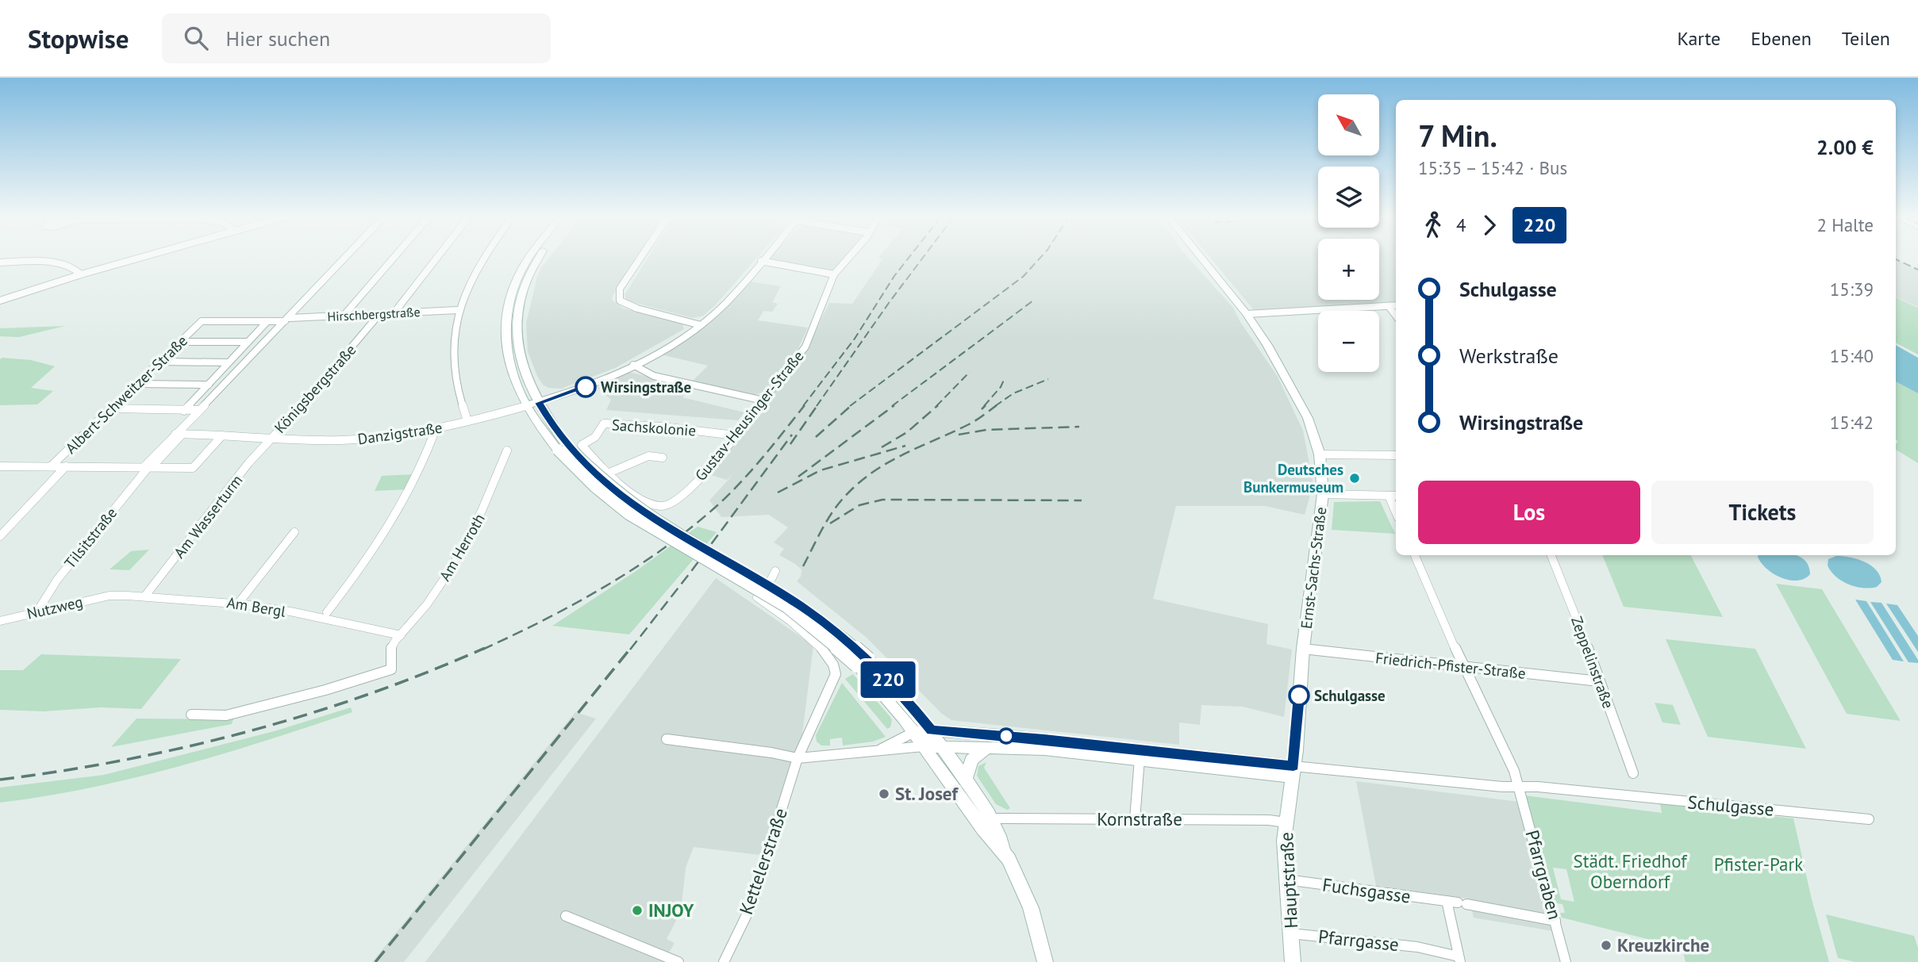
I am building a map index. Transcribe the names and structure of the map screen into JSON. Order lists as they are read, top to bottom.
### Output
{
  "streets": {
    "main road": ["Ernst-Sachs-Straße", "Hauptstraße"],
    "street": [
      "Hirschbergstraße",
      "Königsbergstraße",
      "Albert-Schweitzer-Straße",
      "Gustav-Heusinger-Straße",
      "Sachskolonie",
      "Danzigstraße",
      "Am Wasserturm",
      "Tilsitstraße",
      "Am Herroth",
      "Am Bergl",
      "Nutzweg",
      "Zeppelinstraße",
      "Friedrich-Pfister-Straße",
      "Schulgasse",
      "Kornstraße",
      "Kettelerstraße",
      "Pfarrgraben",
      "Fuchsgasse",
      "Pfarrgasse"
    ]
  },
  "crossings": [
    ["Hirschbergstraße", "Königsbergstraße"],
    ["Hirschbergstraße", "Albert-Schweitzer-Straße"],
    ["Hirschbergstraße", "Tilsitstraße"],
    ["Königsbergstraße", "Danzigstraße"],
    ["Königsbergstraße", "Am Wasserturm"],
    ["Gustav-Heusinger-Straße", "Sachskolonie"],
    ["Danzigstraße", "Am Wasserturm"],
    ["Danzigstraße", "Tilsitstraße"],
    ["Am Wasserturm", "Am Bergl"],
    ["Tilsitstraße", "Nutzweg"],
    ["Am Herroth", "Am Bergl"],
    ["Ernst-Sachs-Straße", "Friedrich-Pfister-Straße"],
    ["Ernst-Sachs-Straße", "Schulgasse"],
    ["Ernst-Sachs-Straße", "Hauptstraße"],
    ["Am Bergl", "Nutzweg"],
    ["Zeppelinstraße", "Friedrich-Pfister-Straße"],
    ["Friedrich-Pfister-Straße", "Pfarrgraben"],
    ["Schulgasse", "Pfarrgraben"],
    ["Schulgasse", "Hauptstraße"],
    ["Kornstraße", "Hauptstraße"],
    ["Pfarrgraben", "Fuchsgasse"],
    ["Hauptstraße", "Fuchsgasse"],
    ["Hauptstraße", "Pfarrgasse"]
  ],
  "parks": ["Städt. Friedhof Oberndorf", "Pfister-Park"],
  "places": [
    "Wirsingstraße",
    "Deutsches Bunkermuseum",
    "Schulgasse",
    "St. Josef",
    "INJOY",
    "Kreuzkirche"
  ],
  "lines": ["bus line 220"],
  "north": "top left",
  "page": {
    "header": "Stopwise",
    "search": "Hier suchen",
    "nav": ["Karte", "Ebenen", "Teilen"],
    "on_map": "220",
    "map_buttons": ["+", "−"],
    "heading": ["7 Min.", "15:35 – 15:42 · Bus", "2.00 €"],
    "legs": ["4", "220", "2 Halte"],
    "list": [
      {
        "name": "Schulgasse",
        "value": "15:39"
      },
      {
        "name": "Werkstraße",
        "value": "15:40"
      },
      {
        "name": "Wirsingstraße",
        "value": "15:42"
      }
    ],
    "buttons": ["Los", "Tickets"]
  }
}
